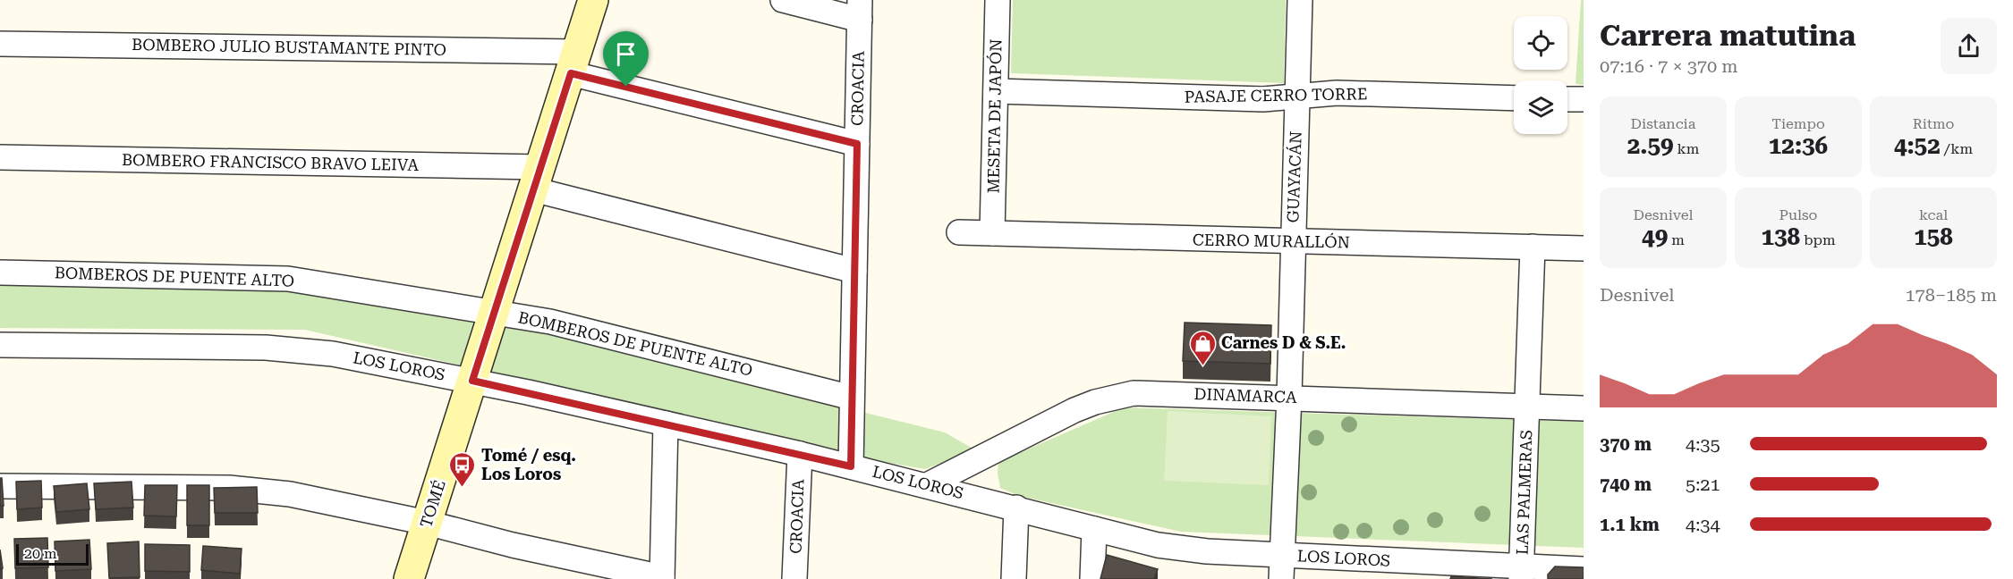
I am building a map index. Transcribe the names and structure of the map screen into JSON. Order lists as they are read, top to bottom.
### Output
{
  "streets": {
    "street": [
      "BOMBERO JULIO BUSTAMANTE PINTO",
      "CROACIA",
      "PASAJE CERRO TORRE",
      "MESETA DE JAPÓN",
      "BOMBERO FRANCISCO BRAVO LEIVA",
      "GUAYACÁN",
      "CERRO MURALLÓN",
      "BOMBEROS DE PUENTE ALTO",
      "LOS LOROS",
      "DINAMARCA",
      "LAS PALMERAS",
      "TOMÉ"
    ]
  },
  "crossings": [
    ["BOMBERO JULIO BUSTAMANTE PINTO", "CROACIA"],
    ["BOMBERO JULIO BUSTAMANTE PINTO", "TOMÉ"],
    ["CROACIA", "BOMBERO FRANCISCO BRAVO LEIVA"],
    ["CROACIA", "BOMBEROS DE PUENTE ALTO"],
    ["CROACIA", "LOS LOROS"],
    ["PASAJE CERRO TORRE", "MESETA DE JAPÓN"],
    ["PASAJE CERRO TORRE", "GUAYACÁN"],
    ["MESETA DE JAPÓN", "CERRO MURALLÓN"],
    ["BOMBERO FRANCISCO BRAVO LEIVA", "TOMÉ"],
    ["GUAYACÁN", "CERRO MURALLÓN"],
    ["GUAYACÁN", "LOS LOROS"],
    ["GUAYACÁN", "DINAMARCA"],
    ["CERRO MURALLÓN", "LAS PALMERAS"],
    ["BOMBEROS DE PUENTE ALTO", "TOMÉ"],
    ["LOS LOROS", "DINAMARCA"],
    ["LOS LOROS", "LAS PALMERAS"],
    ["LOS LOROS", "TOMÉ"],
    ["DINAMARCA", "LAS PALMERAS"]
  ],
  "places": {
    "shop": ["Carnes D & S.E."],
    "bus stop": ["Tomé / esq. Los Loros"]
  },
  "scale_bar": "20 m",
  "page": {
    "heading": ["Carrera matutina", "07:16 · 7 × 370 m"],
    "stats": [
      ["Distancia", "2.59 km"],
      ["Tiempo", "12:36"],
      ["Ritmo", "4:52 /km"],
      ["Desnivel", "49 m"],
      ["Pulso", "138 bpm"],
      ["kcal", "158"]
    ],
    "chart": ["Desnivel", "178–185 m"],
    "list": [
      {
        "name": "370 m",
        "note": "4:35"
      },
      {
        "name": "740 m",
        "note": "5:21"
      },
      {
        "name": "1.1 km",
        "note": "4:34"
      }
    ],
    "scale": "20 m"
  }
}
